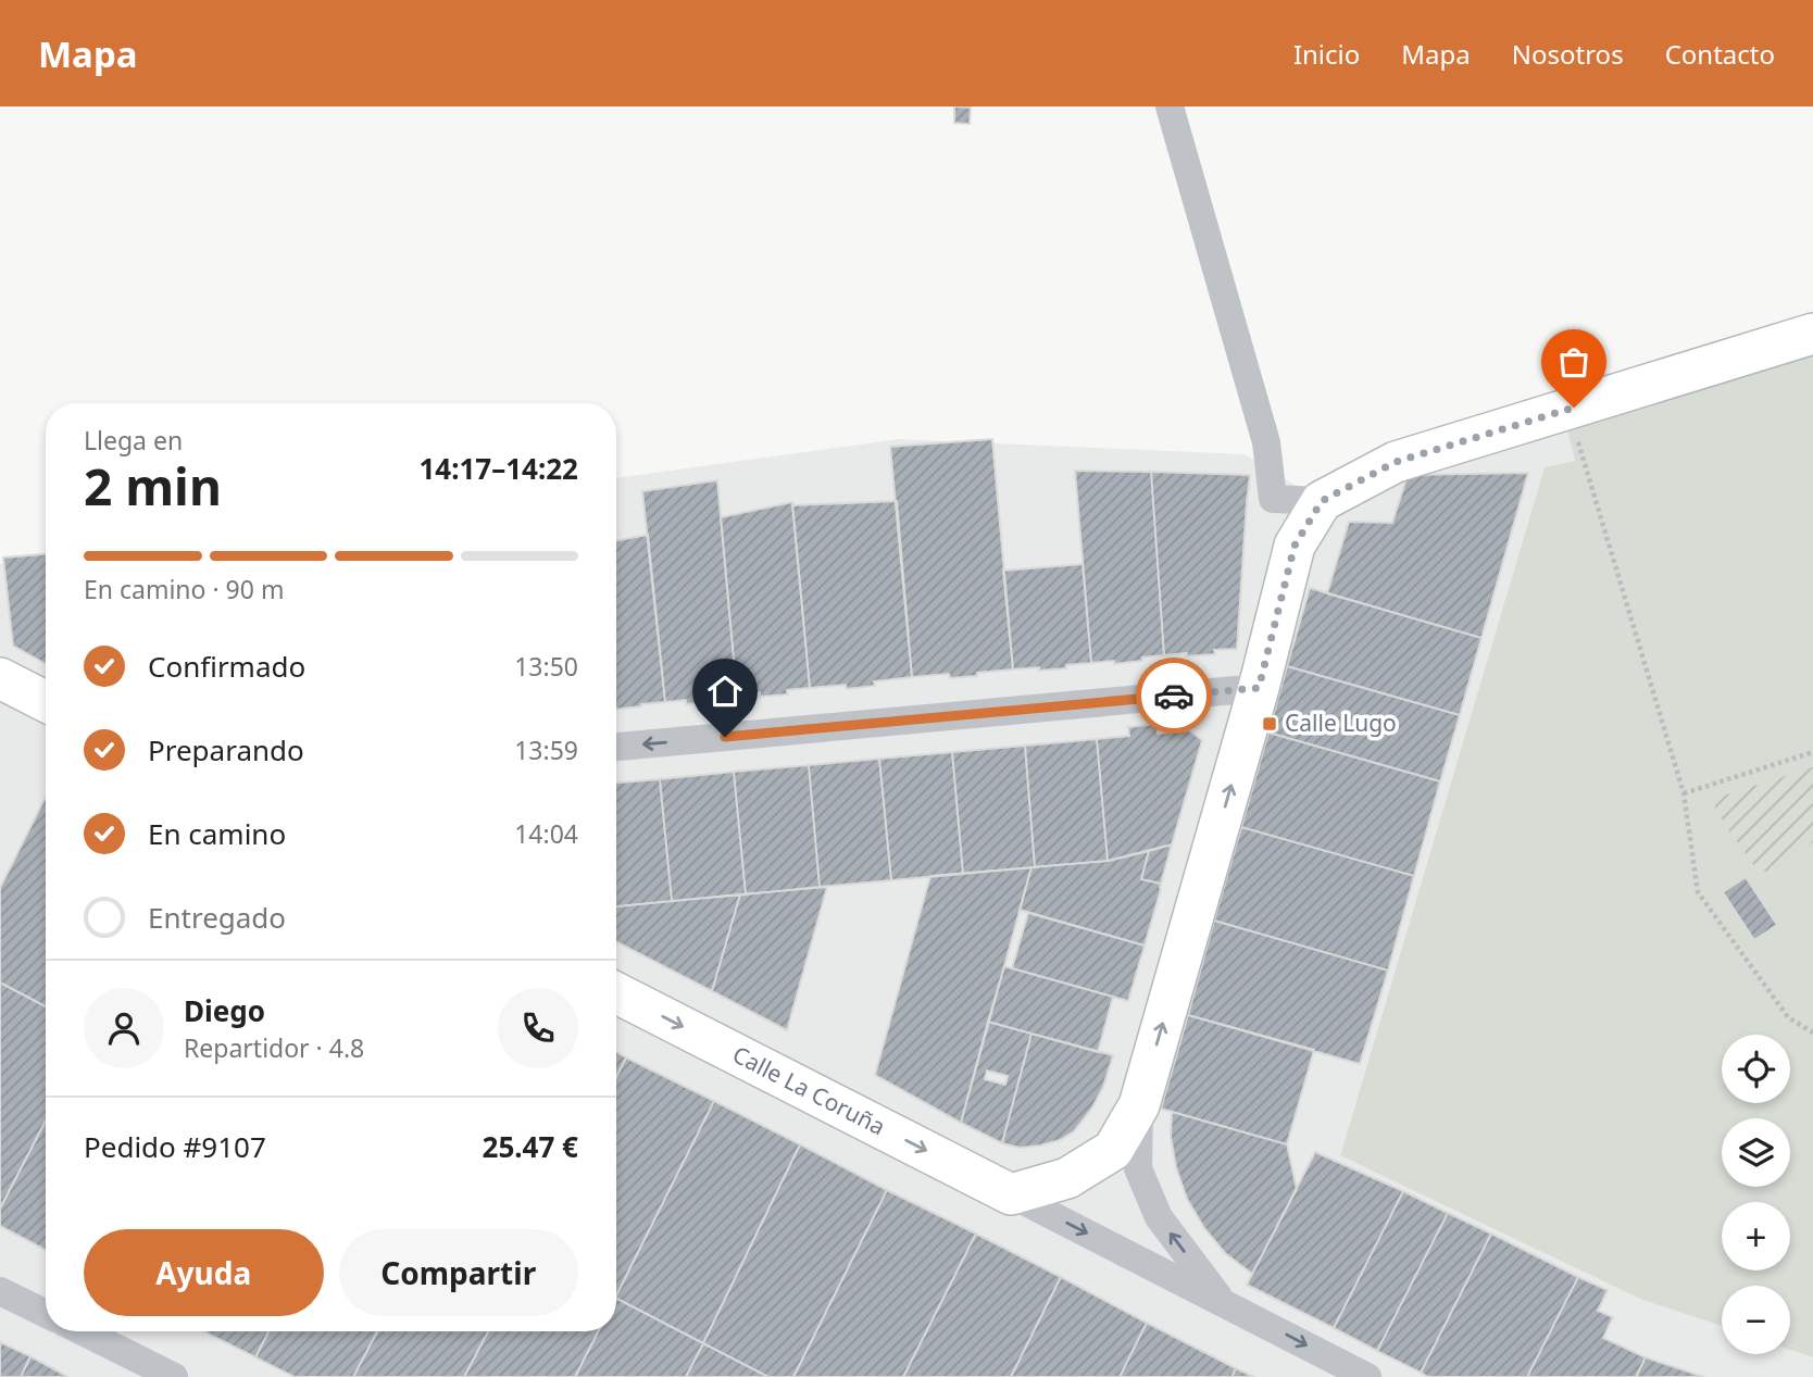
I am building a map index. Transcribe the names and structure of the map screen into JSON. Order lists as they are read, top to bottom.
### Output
{
  "streets": {
    "street": ["Calle La Coruña"]
  },
  "places": {
    "transit": ["Calle Lugo"]
  },
  "page": {
    "header": "Mapa",
    "nav": [
      "Inicio",
      "Mapa",
      "Nosotros",
      "Contacto"
    ],
    "heading": ["2 min", "Llega en", "14:17–14:22"],
    "panel": [
      "Diego",
      "Repartidor · 4.8",
      "Pedido #9107",
      "25.47 €"
    ],
    "bar": "En camino · 90 m",
    "list": [
      ["Confirmado", "13:50"],
      ["Preparando", "13:59"],
      ["En camino", "14:04"],
      "Entregado"
    ],
    "map_buttons": ["+", "−"],
    "buttons": ["Ayuda", "Compartir"]
  }
}
